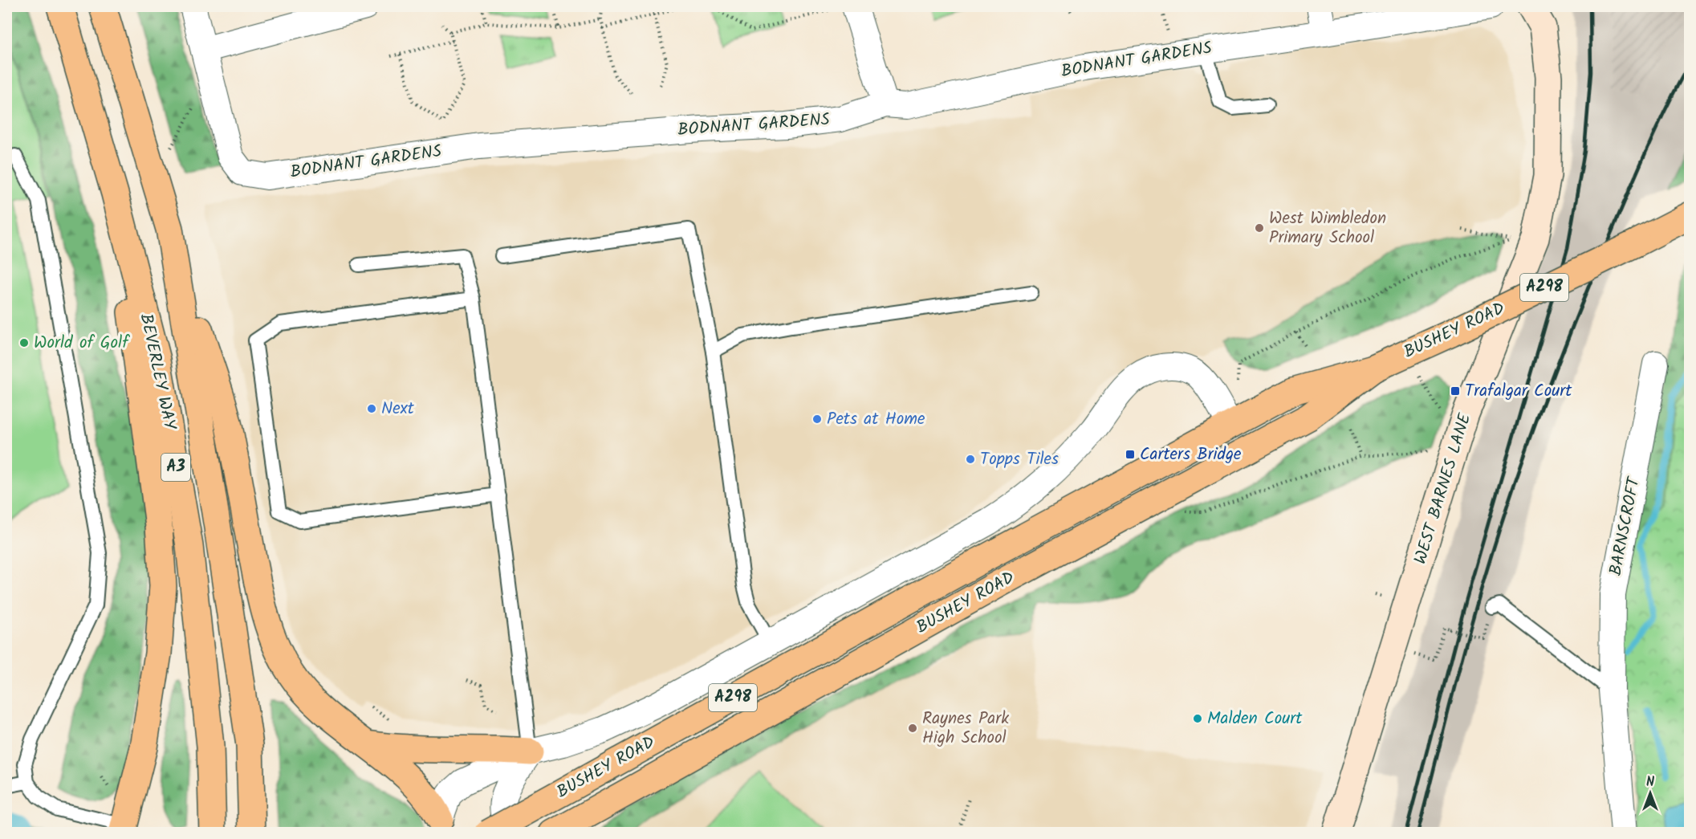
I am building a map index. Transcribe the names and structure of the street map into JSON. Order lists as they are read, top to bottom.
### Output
{
  "streets": {
    "main road": [
      "A298",
      "BUSHEY ROAD",
      "BEVERLEY WAY",
      "A3",
      "WEST BARNES LANE"
    ],
    "street": ["BODNANT GARDENS", "BARNSCROFT"]
  },
  "places": {
    "other": [
      "West Wimbledon Primary School",
      "World of Golf",
      "Next",
      "Pets at Home",
      "Topps Tiles",
      "Malden Court",
      "Raynes Park High School"
    ],
    "transit": ["Trafalgar Court", "Carters Bridge"]
  },
  "north": "top"
}
